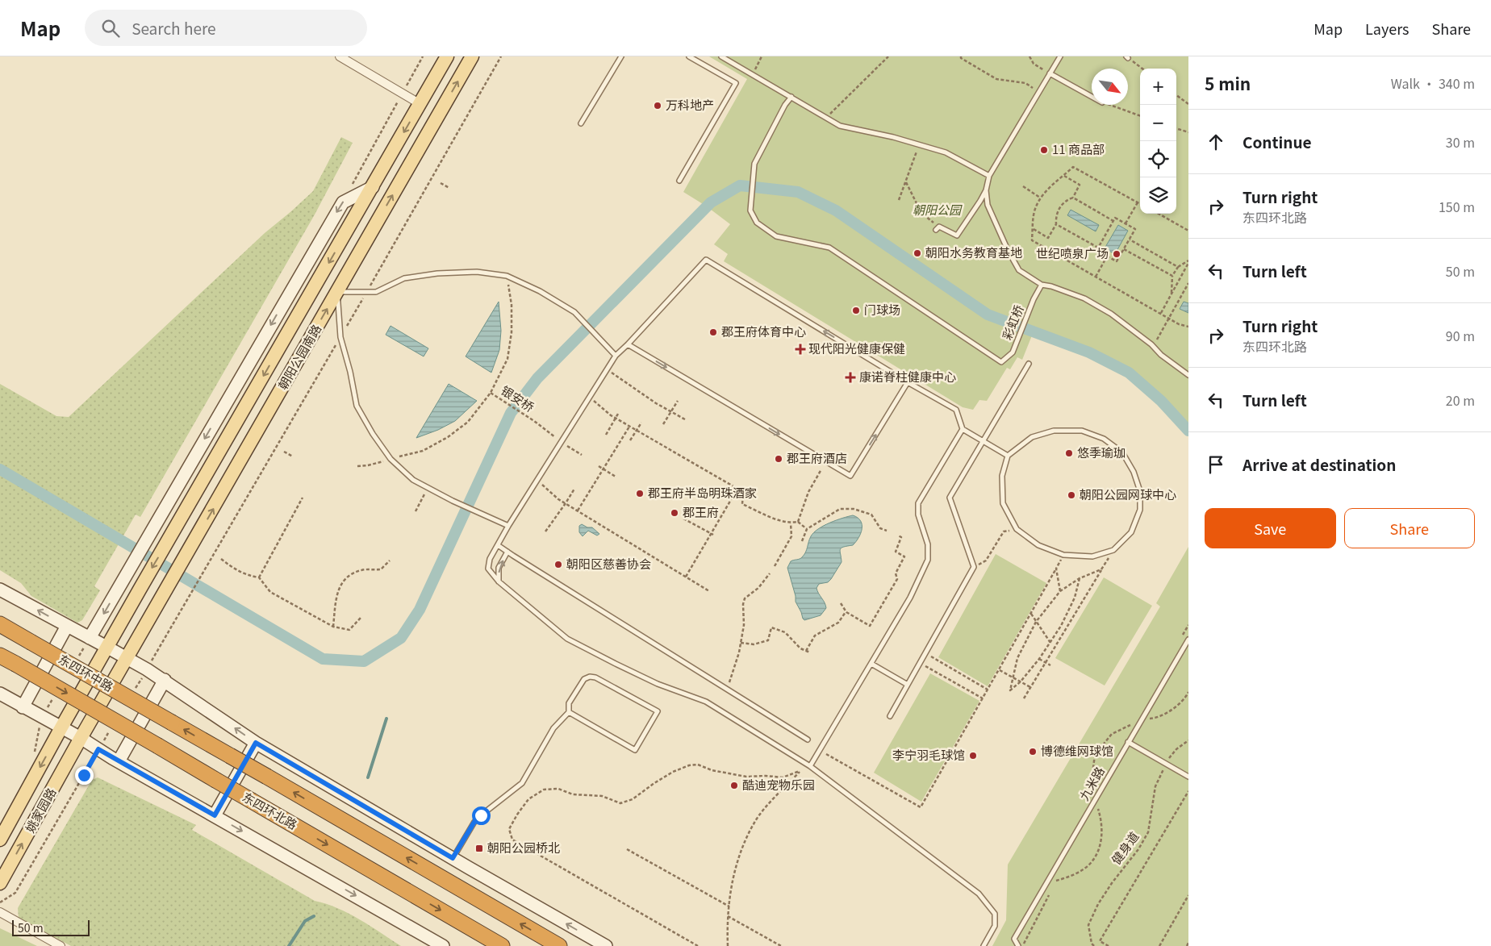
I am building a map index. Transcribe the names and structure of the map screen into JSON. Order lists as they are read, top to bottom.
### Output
{
  "streets": {
    "highway": ["东四环中路", "东四环北路"],
    "main road": ["朝阳公园南路", "姚家园路"],
    "lane": ["彩虹桥", "九米路"],
    "path": ["银安桥", "健身道"]
  },
  "crossings": [
    ["朝阳公园南路", "姚家园路"]
  ],
  "one_way": ["东四环中路", "东四环北路"],
  "parks": ["朝阳公园"],
  "places": {
    "other": [
      "万科地产",
      "11 商品部",
      "朝阳水务教育基地",
      "世纪喷泉广场",
      "门球场",
      "郡王府体育中心",
      "悠季瑜珈",
      "郡王府酒店",
      "郡王府半岛明珠酒家",
      "朝阳公园网球中心",
      "郡王府",
      "朝阳区慈善协会",
      "博德维网球馆",
      "李宁羽毛球馆",
      "酷迪宠物乐园"
    ],
    "health": ["现代阳光健康保健", "康诺脊柱健康中心"],
    "transit": ["朝阳公园桥北"]
  },
  "scale_bar": "50 m",
  "north": "bottom right",
  "page": {
    "header": "Map",
    "search": "Search here",
    "nav": ["Map", "Layers", "Share"],
    "heading": ["5 min", "Walk · 340 m"],
    "map_buttons": ["+", "−"],
    "list": [
      ["Continue", "30 m"],
      ["Turn right", "东四环北路", "150 m"],
      ["Turn left", "50 m"],
      ["Turn right", "东四环北路", "90 m"],
      ["Turn left", "20 m"],
      "Arrive at destination"
    ],
    "buttons": ["Save", "Share"],
    "scale": "50 m"
  }
}
